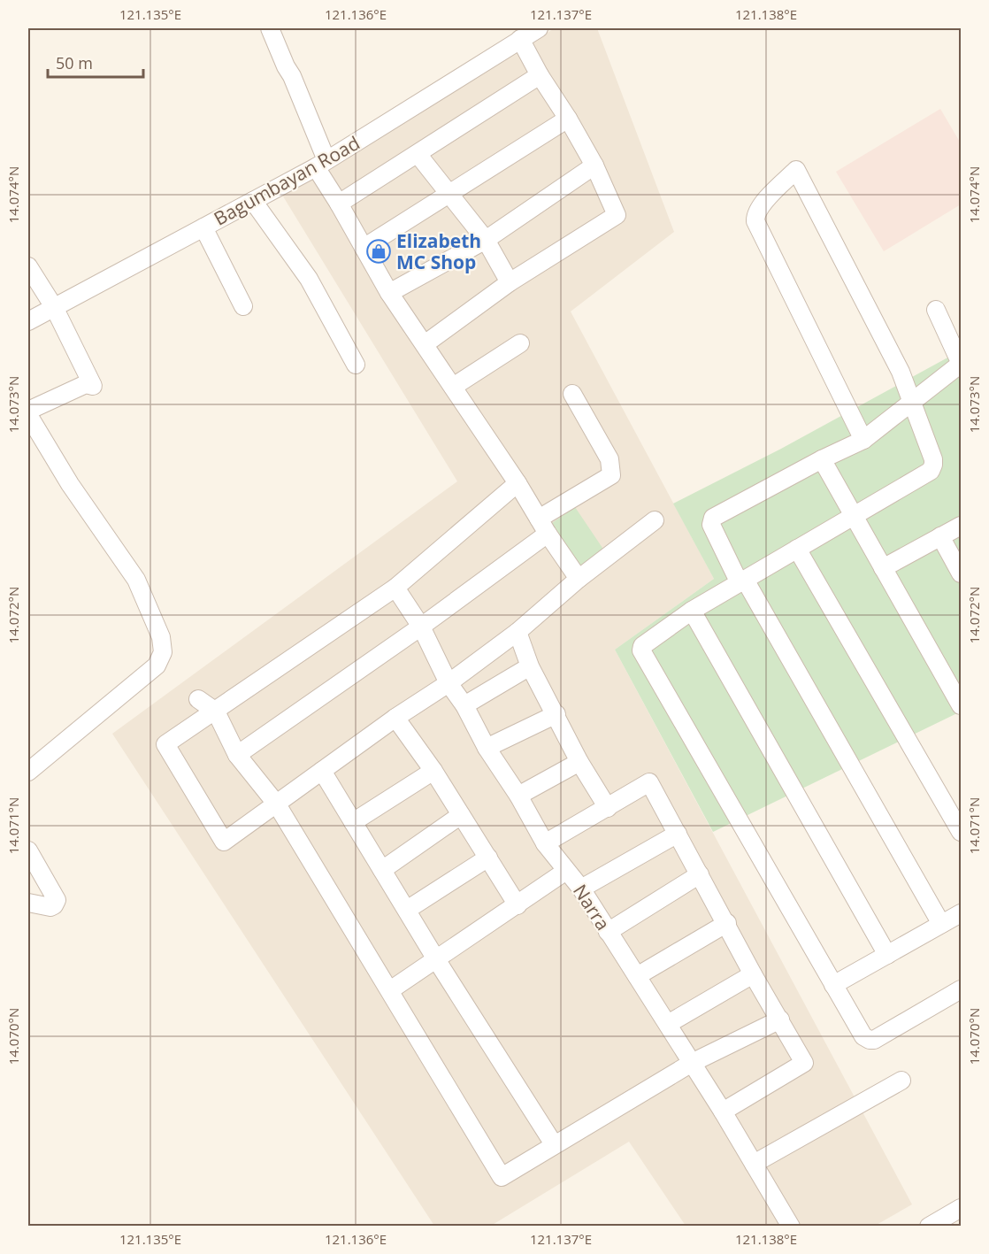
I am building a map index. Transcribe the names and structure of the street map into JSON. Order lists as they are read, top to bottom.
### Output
{
  "streets": {
    "street": ["Bagumbayan Road", "Narra"]
  },
  "places": {
    "shop": ["Elizabeth MC Shop"]
  },
  "scale_bar": "50 m",
  "coordinates": [
    "121.135°E",
    "121.136°E",
    "121.137°E",
    "121.138°E",
    "14.074°N",
    "14.073°N",
    "14.072°N",
    "14.071°N",
    "14.070°N"
  ]
}
